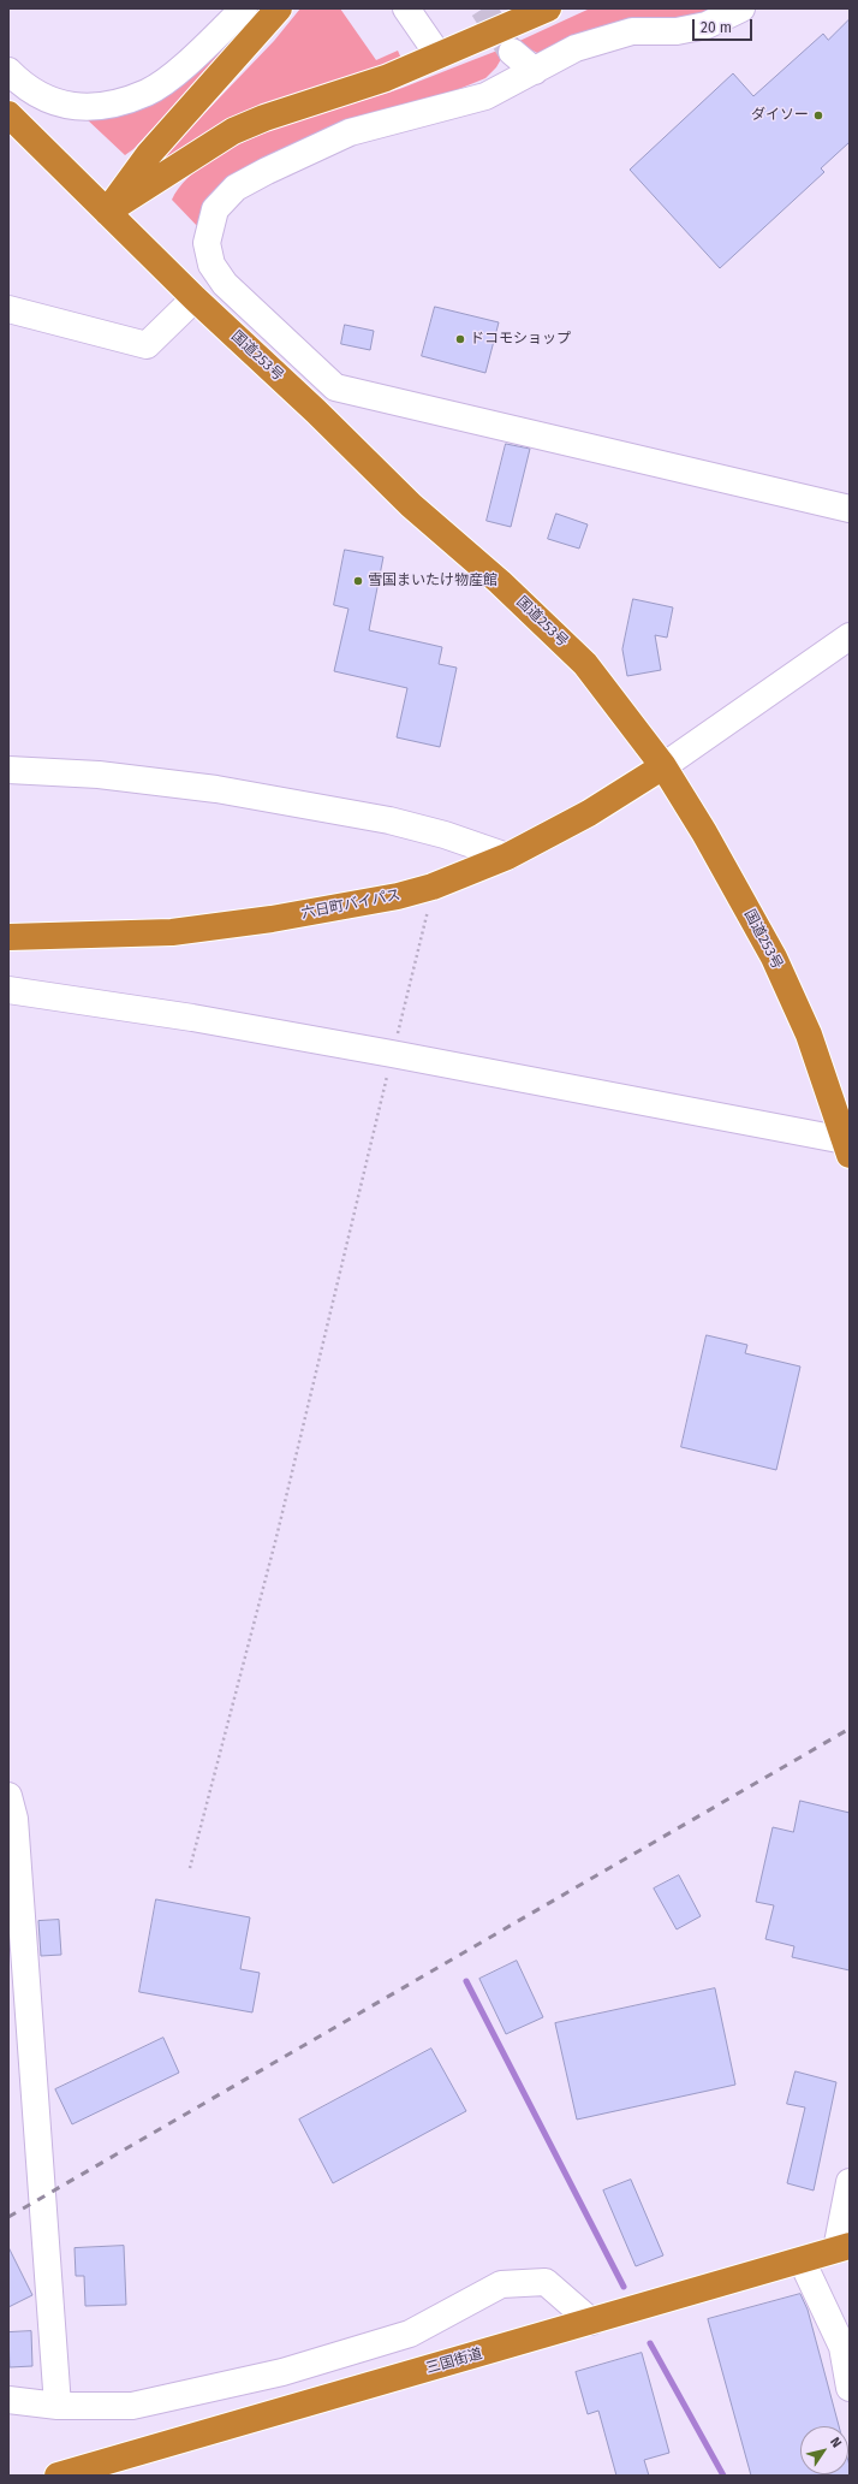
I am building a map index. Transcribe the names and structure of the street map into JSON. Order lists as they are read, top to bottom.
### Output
{
  "streets": {
    "highway": ["国道253号", "六日町バイパス", "三国街道"]
  },
  "crossings": [
    ["国道253号", "六日町バイパス"]
  ],
  "places": ["ダイソー", "ドコモショップ", "雪国まいたけ物産館"],
  "scale_bar": "20 m",
  "north": "top right"
}
